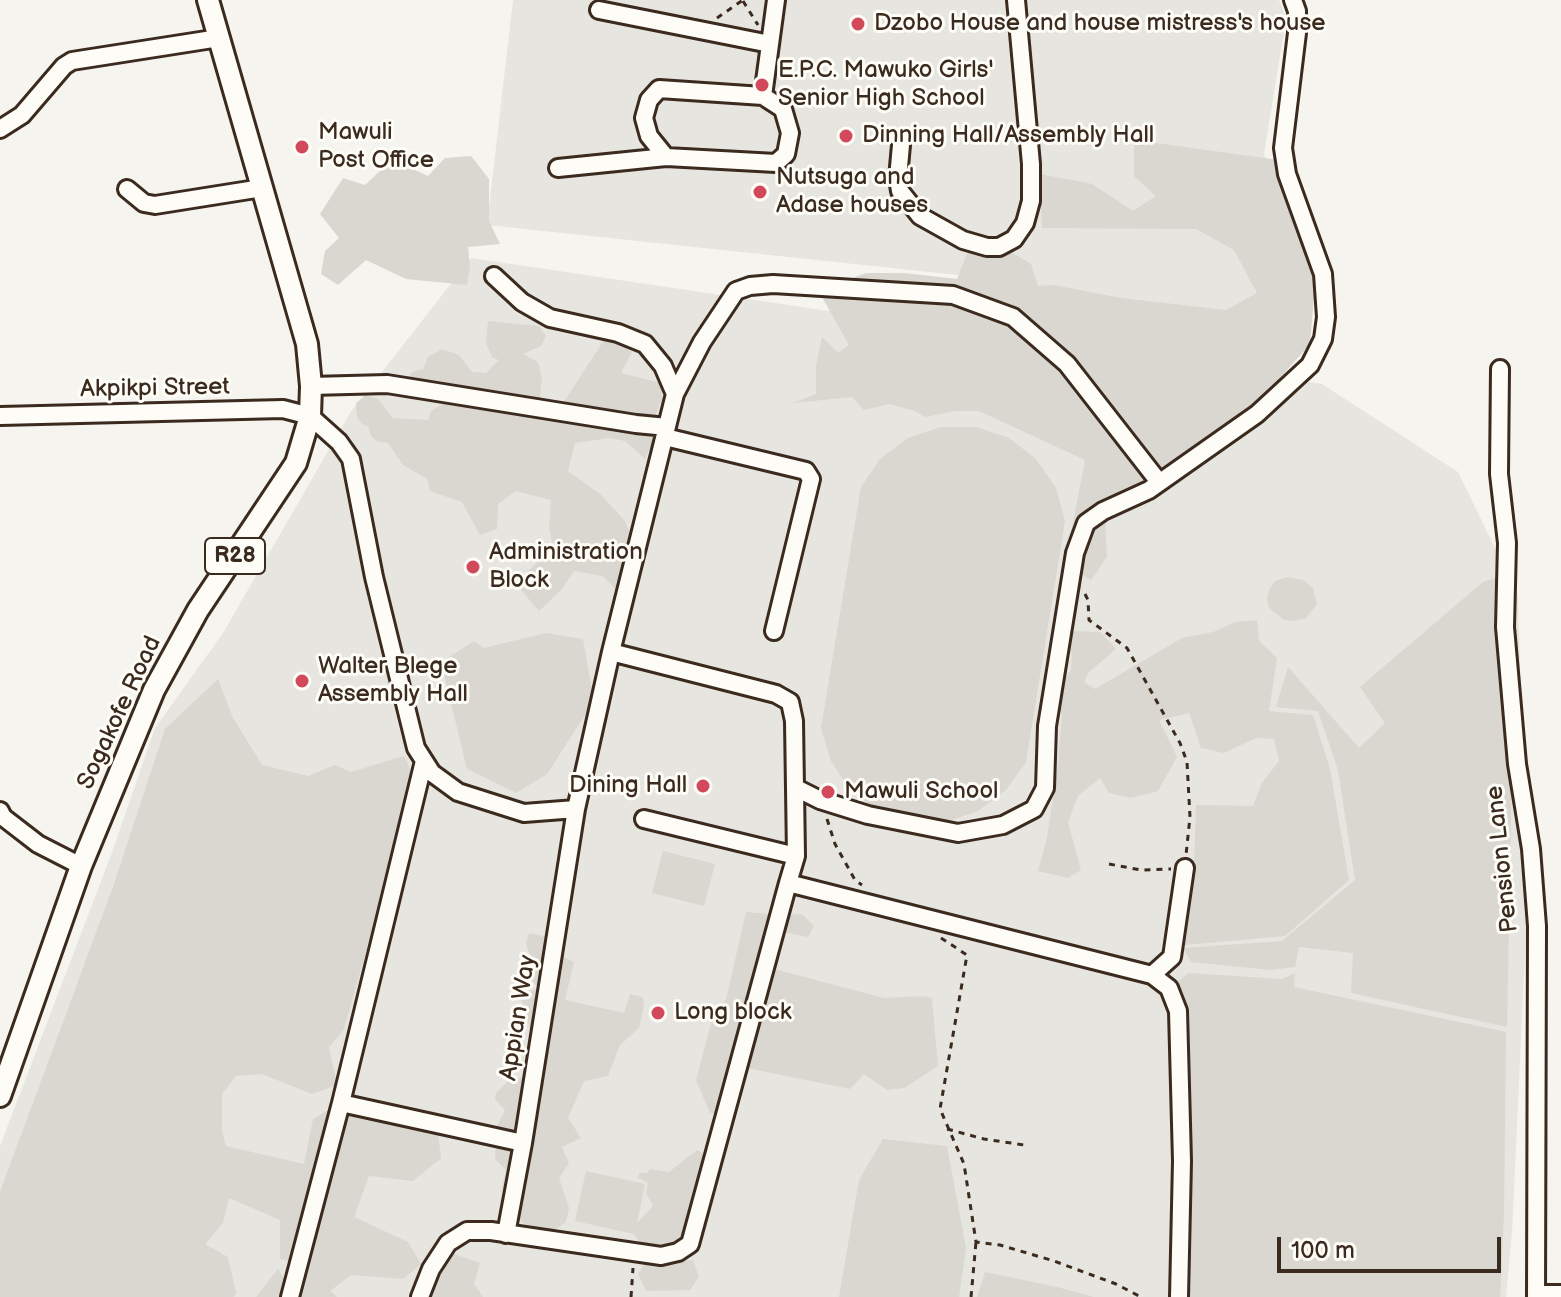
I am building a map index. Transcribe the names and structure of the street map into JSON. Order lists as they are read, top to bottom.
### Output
{
  "streets": {
    "main road": ["R28", "Sogakofe Road"],
    "street": ["Akpikpi Street", "Pension Lane", "Appian Way"]
  },
  "crossings": [
    ["Akpikpi Street", "Sogakofe Road"]
  ],
  "places": [
    "Dzobo House and house mistress's house",
    "E.P.C. Mawuko Girls' Senior High School",
    "Dinning Hall/Assembly Hall",
    "Mawuli Post Office",
    "Nutsuga and Adase houses",
    "Administration Block",
    "Walter Blege Assembly Hall",
    "Dining Hall",
    "Mawuli School",
    "Long block"
  ],
  "scale_bar": "100 m"
}
